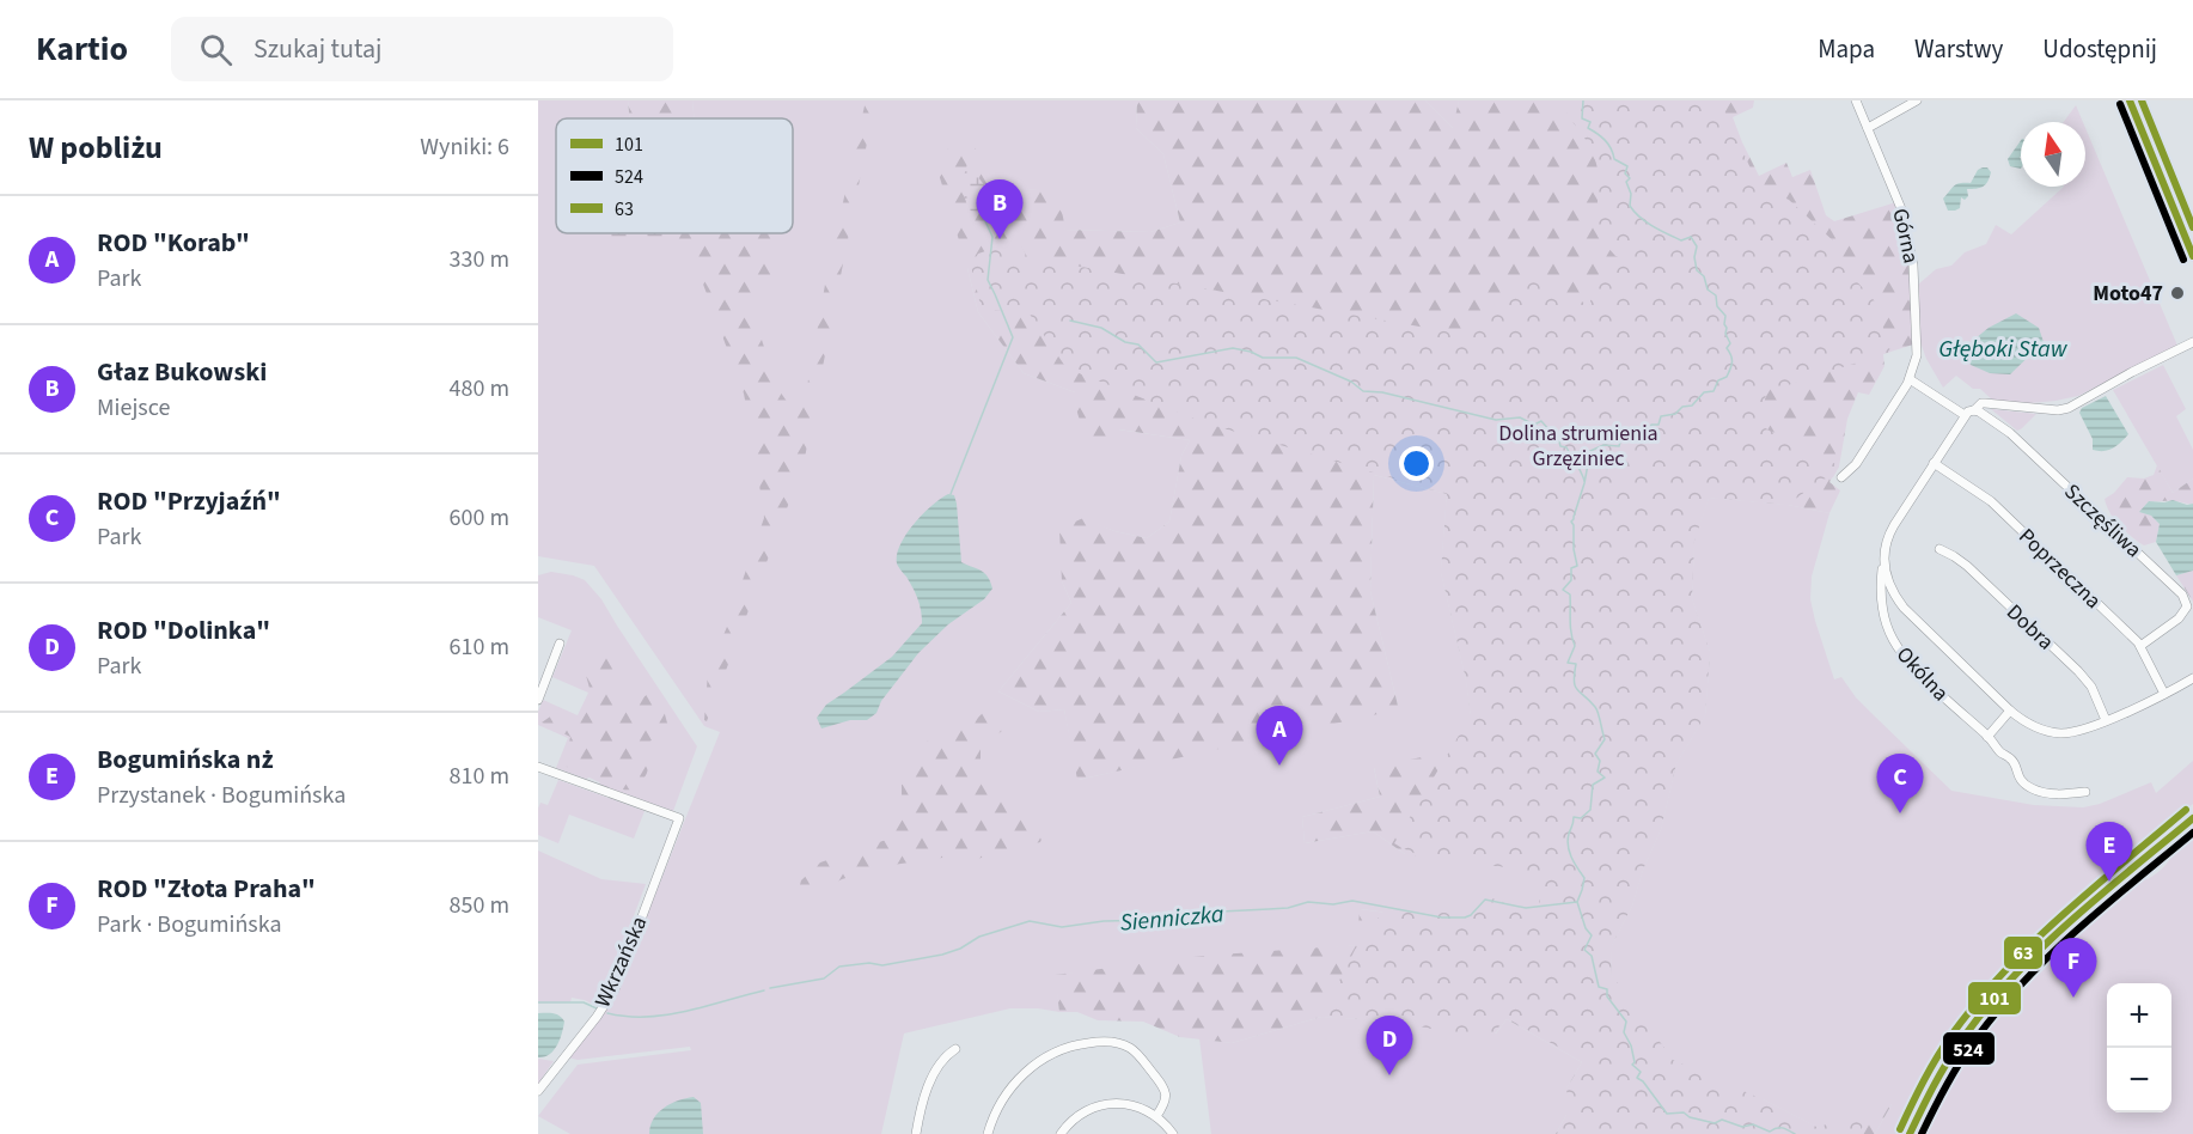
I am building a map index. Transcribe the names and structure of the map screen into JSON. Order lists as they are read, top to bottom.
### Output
{
  "streets": {
    "street": [
      "Górna",
      "Szczęśliwa",
      "Poprzeczna",
      "Dobra",
      "Okólna",
      "Wkrzańska"
    ]
  },
  "crossings": [
    ["Szczęśliwa", "Poprzeczna"],
    ["Poprzeczna", "Okólna"],
    ["Dobra", "Okólna"]
  ],
  "water": ["Głęboki Staw", "Sienniczka"],
  "parks": ["Dolina strumienia Grzęziniec"],
  "places": ["Moto47"],
  "lines": ["transit line 101", "transit line 63", "transit line 524"],
  "legend": ["101", "524", "63"],
  "north": "top",
  "page": {
    "header": "Kartio",
    "search": "Szukaj tutaj",
    "nav": ["Mapa", "Warstwy", "Udostępnij"],
    "heading": ["W pobliżu", "Wyniki: 6"],
    "pins": [
      "B",
      "A",
      "C",
      "E",
      "F",
      "D"
    ],
    "list": [
      {
        "mark": "A",
        "name": "ROD \"Korab\"",
        "note": "Park",
        "value": "330 m"
      },
      {
        "mark": "B",
        "name": "Głaz Bukowski",
        "note": "Miejsce",
        "value": "480 m"
      },
      {
        "mark": "C",
        "name": "ROD \"Przyjaźń\"",
        "note": "Park",
        "value": "600 m"
      },
      {
        "mark": "D",
        "name": "ROD \"Dolinka\"",
        "note": "Park",
        "value": "610 m"
      },
      {
        "mark": "E",
        "name": "Bogumińska nż",
        "note": "Przystanek · Bogumińska",
        "value": "810 m"
      },
      {
        "mark": "F",
        "name": "ROD \"Złota Praha\"",
        "note": "Park · Bogumińska",
        "value": "850 m"
      }
    ],
    "map_buttons": ["+", "−"]
  }
}
